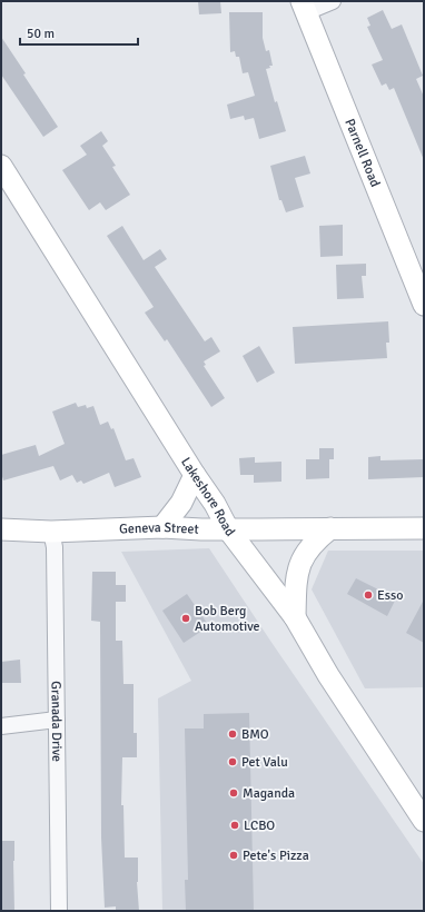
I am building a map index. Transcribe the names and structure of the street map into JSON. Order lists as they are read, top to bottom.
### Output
{
  "streets": {
    "main road": ["Parnell Road", "Lakeshore Road", "Geneva Street"],
    "street": ["Granada Drive"]
  },
  "crossings": [
    ["Lakeshore Road", "Geneva Street"],
    ["Geneva Street", "Granada Drive"]
  ],
  "places": [
    "Esso",
    "Bob Berg Automotive",
    "BMO",
    "Pet Valu",
    "Maganda",
    "LCBO",
    "Pete's Pizza"
  ],
  "scale_bar": "50 m"
}
